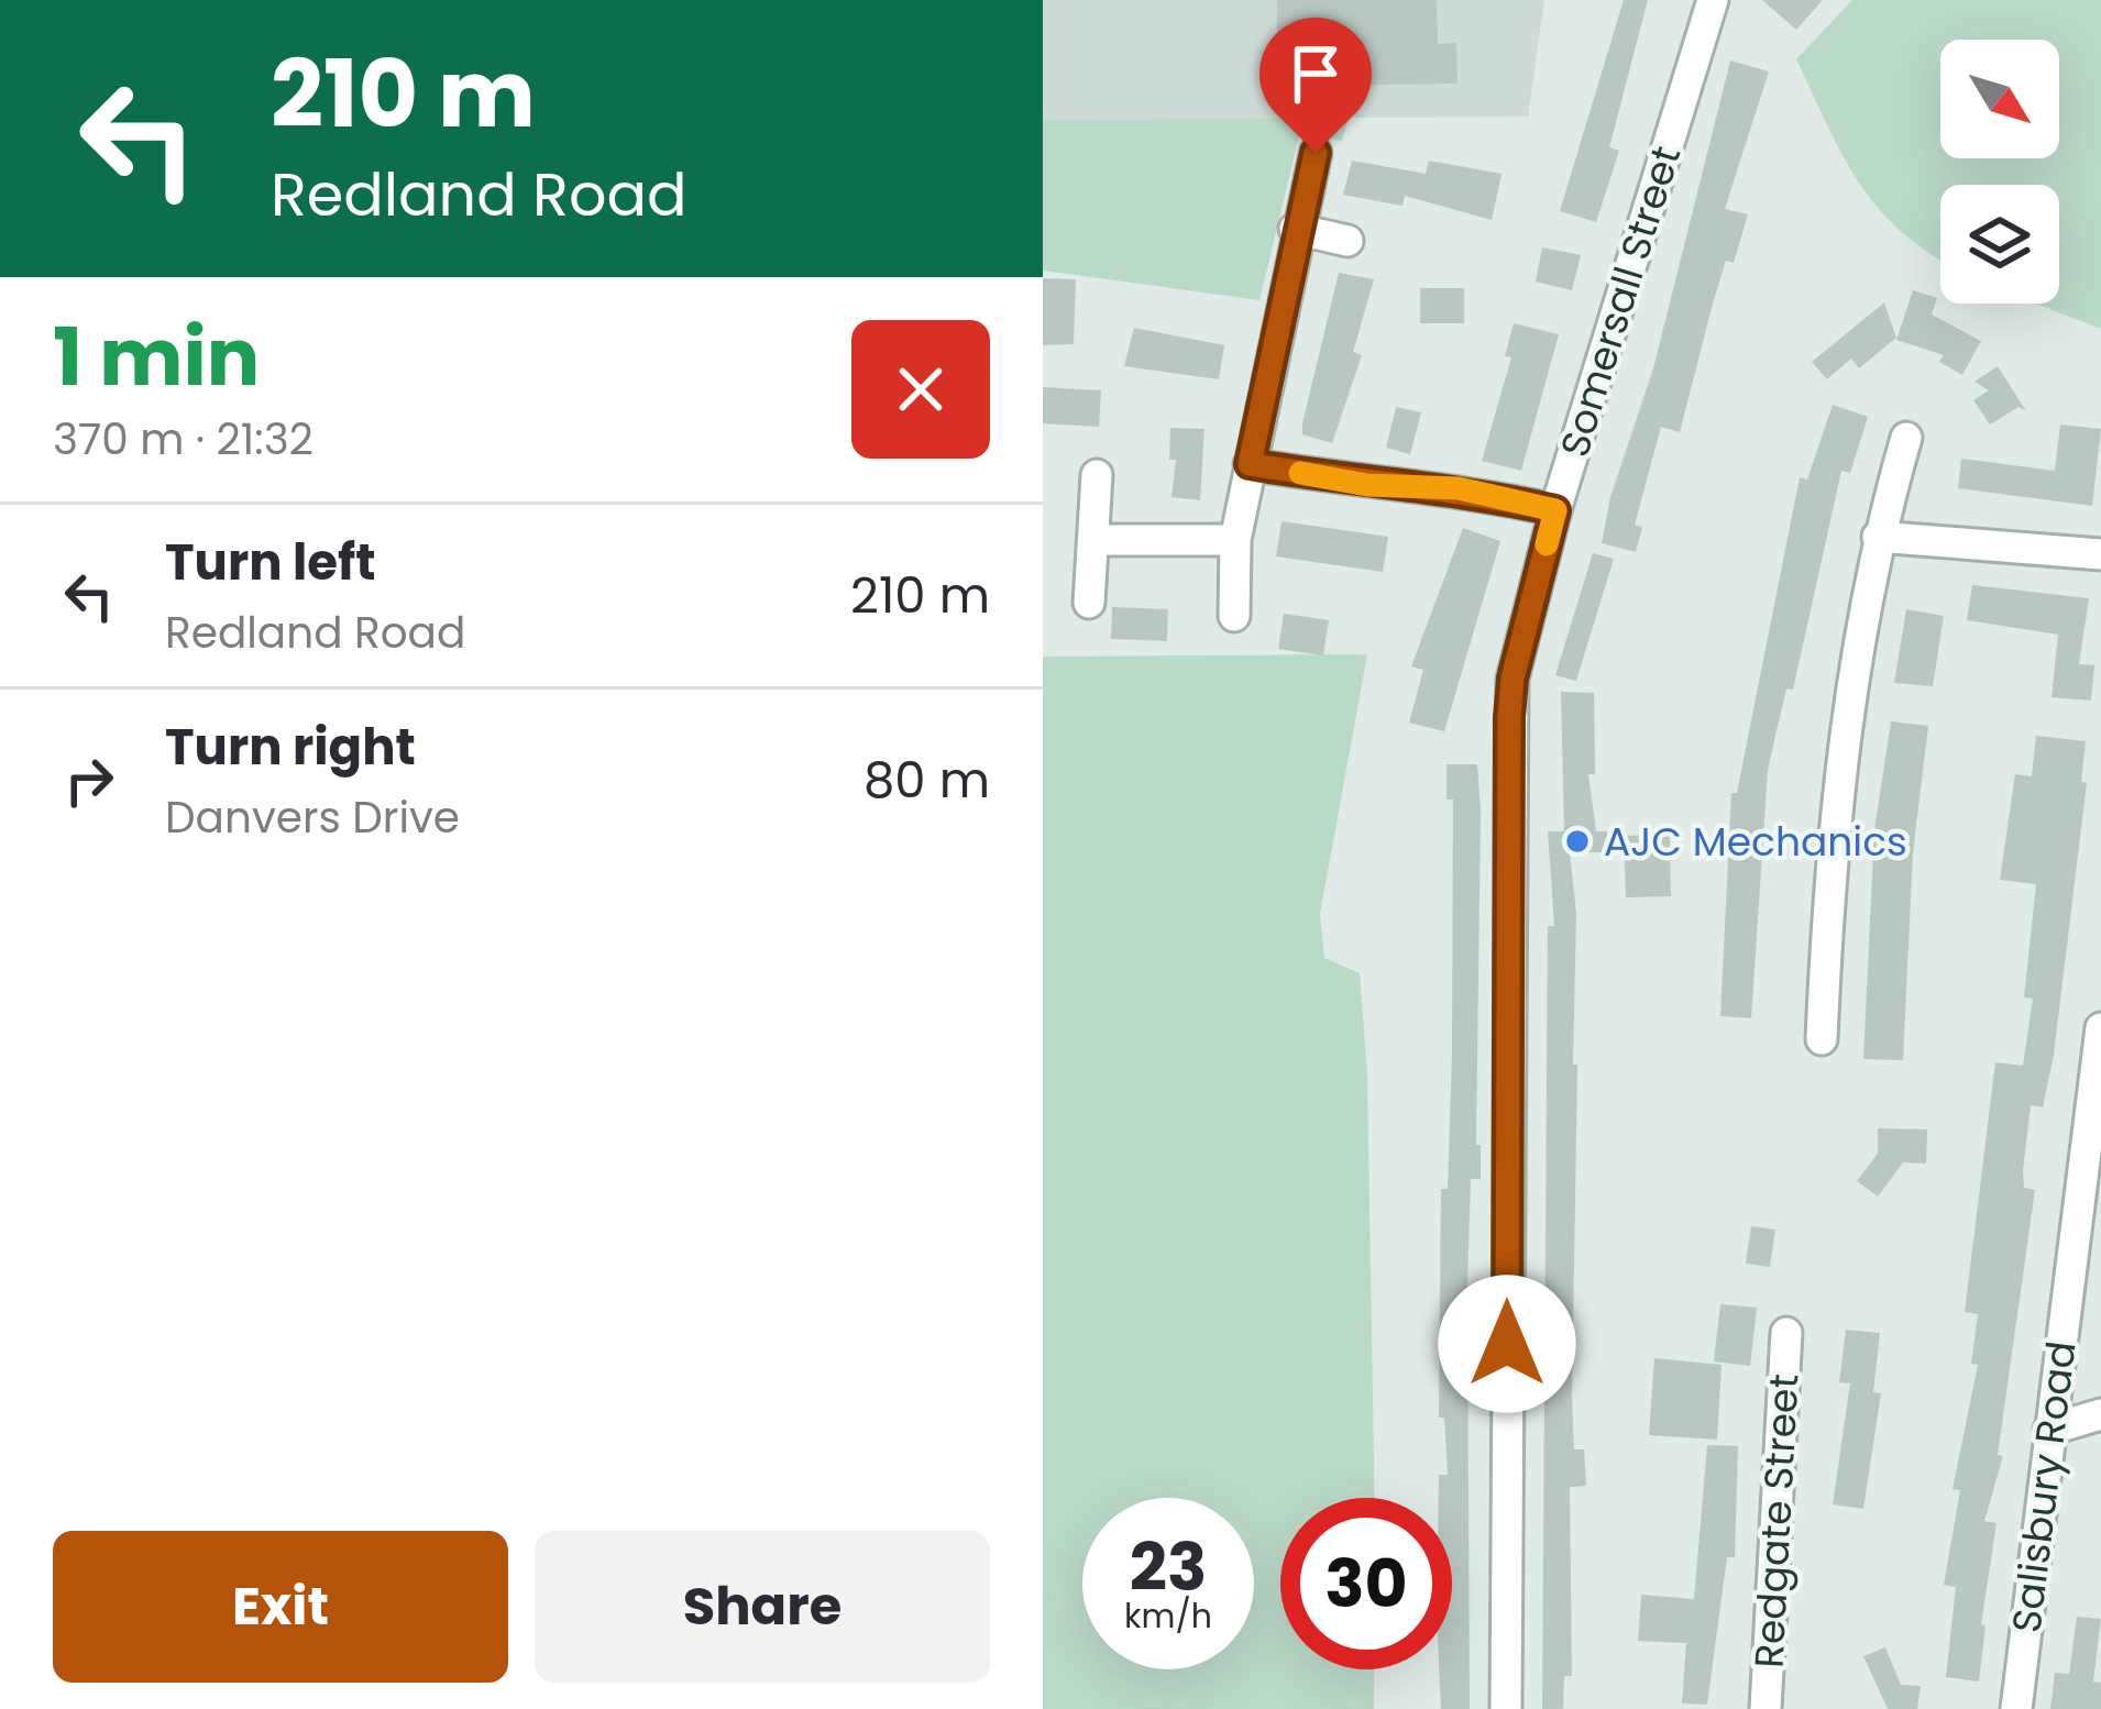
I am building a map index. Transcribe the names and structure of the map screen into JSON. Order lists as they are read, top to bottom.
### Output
{
  "streets": {
    "street": ["Somersall Street", "Salisbury Road", "Redgate Street"]
  },
  "places": ["AJC Mechanics"],
  "north": "bottom right",
  "page": {
    "turn": ["210 m", "Redland Road"],
    "heading": ["1 min", "370 m · 21:32"],
    "list": [
      {
        "name": "Turn left",
        "note": "Redland Road",
        "value": "210 m"
      },
      {
        "name": "Turn right",
        "note": "Danvers Drive",
        "value": "80 m"
      }
    ],
    "speed": "23 km/h",
    "limit": "30",
    "buttons": ["Exit", "Share"]
  }
}
